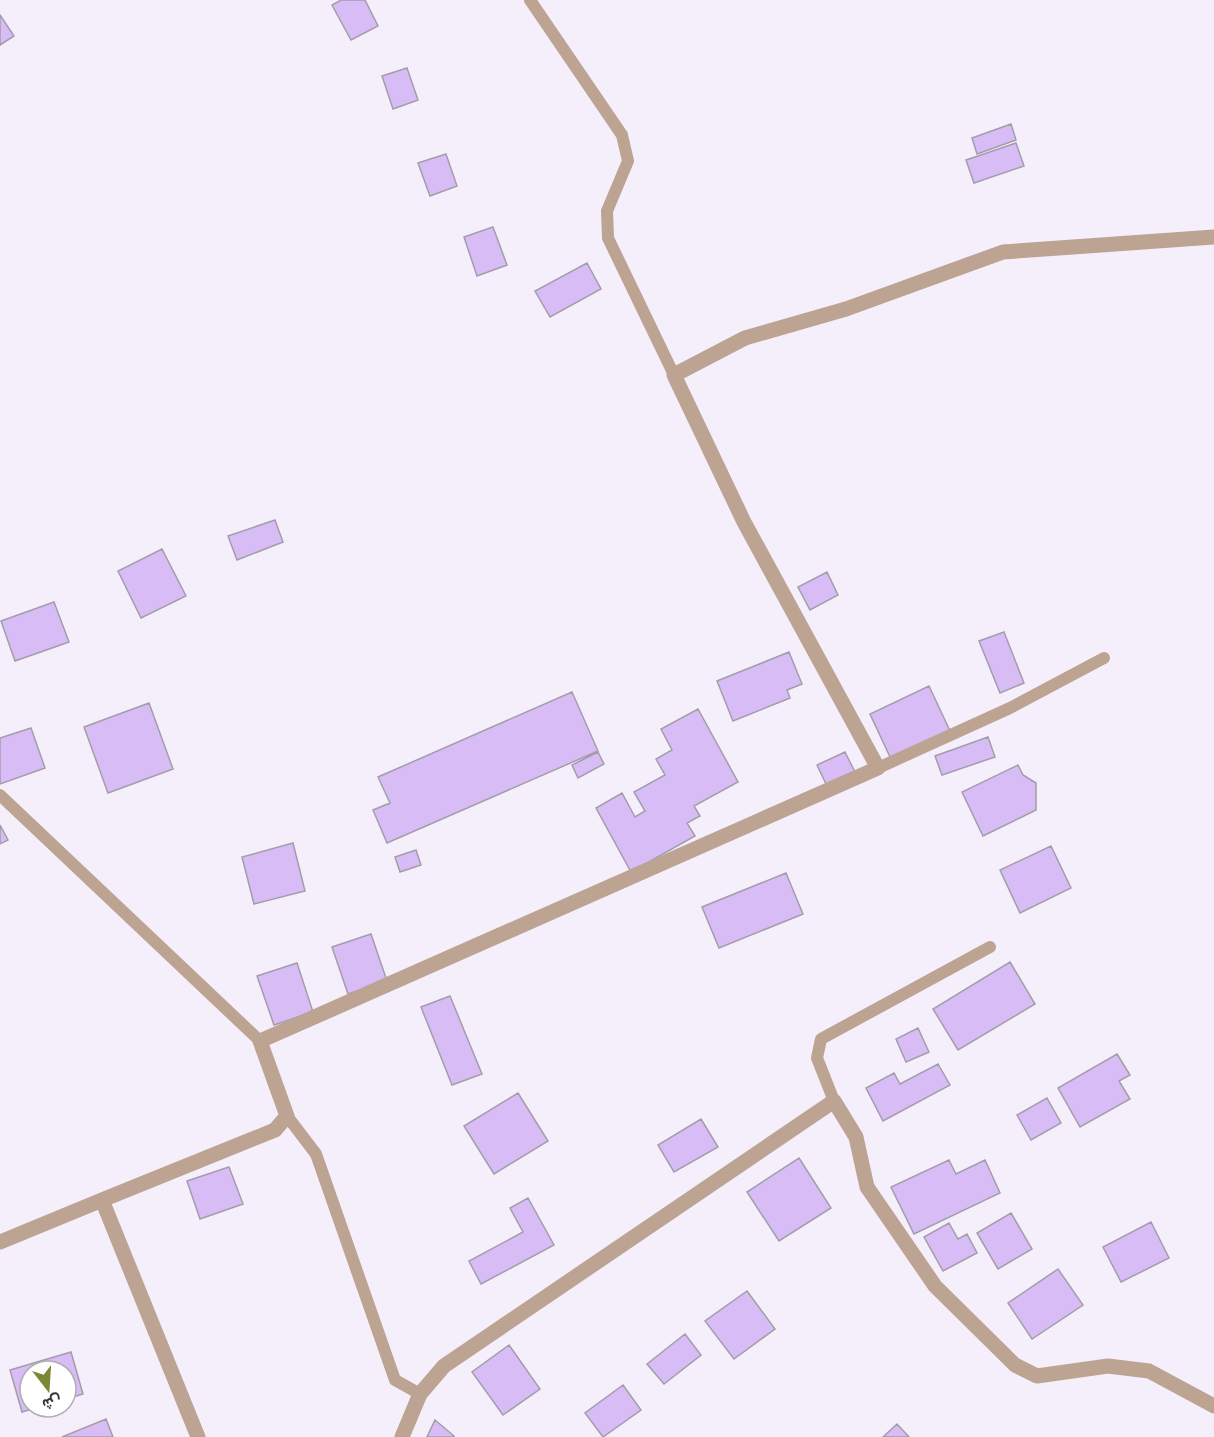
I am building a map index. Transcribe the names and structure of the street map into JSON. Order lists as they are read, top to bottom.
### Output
{
  "north": "bottom"
}
